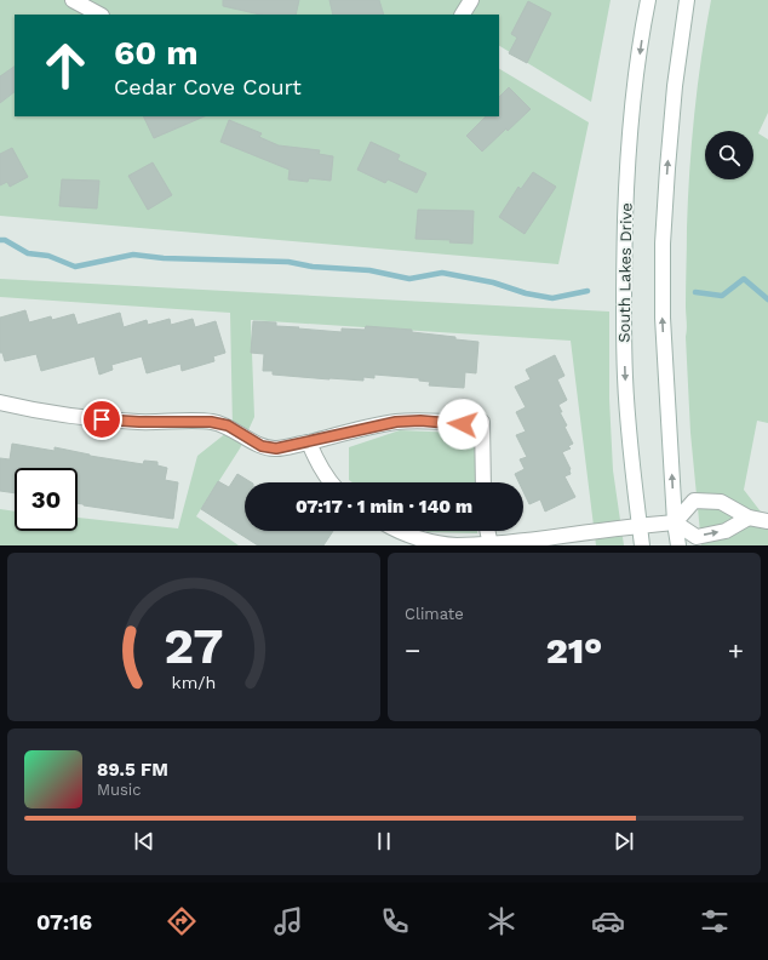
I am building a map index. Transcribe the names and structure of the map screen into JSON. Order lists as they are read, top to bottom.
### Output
{
  "streets": {
    "street": ["South Lakes Drive"]
  },
  "page": {
    "turn": ["60 m", "Cedar Cove Court"],
    "limit": "30",
    "trip": "07:17 · 1 min · 140 m",
    "tile": "Climate",
    "heat": ["−", "21°", "+"],
    "song": ["89.5 FM", "Music"],
    "tabs": "07:16",
    "gauge": ["27", "km/h"]
  }
}
